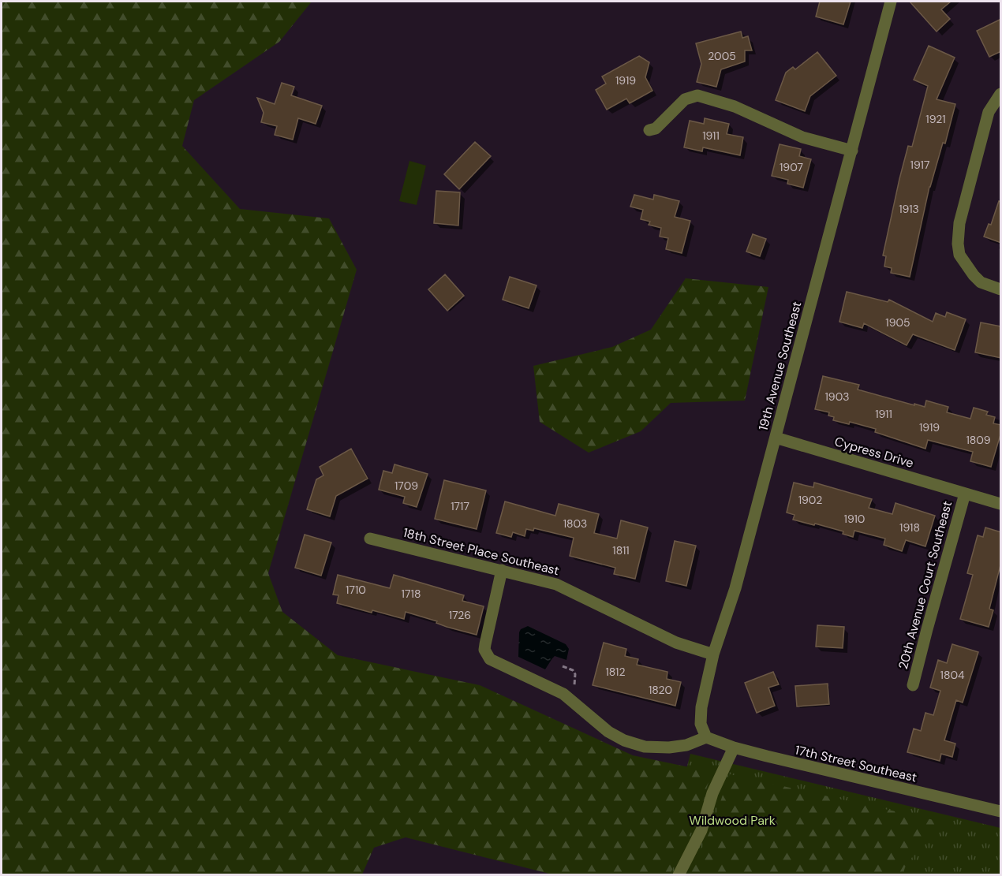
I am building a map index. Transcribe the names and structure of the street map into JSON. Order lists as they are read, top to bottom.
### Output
{
  "streets": {
    "street": [
      "19th Avenue Southeast",
      "Cypress Drive",
      "18th Street Place Southeast",
      "20th Avenue Court Southeast",
      "17th Street Southeast"
    ]
  },
  "crossings": [
    ["19th Avenue Southeast", "Cypress Drive"],
    ["19th Avenue Southeast", "18th Street Place Southeast"],
    ["19th Avenue Southeast", "17th Street Southeast"],
    ["Cypress Drive", "20th Avenue Court Southeast"]
  ],
  "parks": ["Wildwood Park"],
  "house_numbers": [
    "2005",
    "1919",
    "1921",
    "1911",
    "1917",
    "1907",
    "1913",
    "1905",
    "1903",
    "1911",
    "1919",
    "1809",
    "1709",
    "1902",
    "1717",
    "1910",
    "1803",
    "1918",
    "1811",
    "1710",
    "1718",
    "1726",
    "1812",
    "1804",
    "1820"
  ]
}
